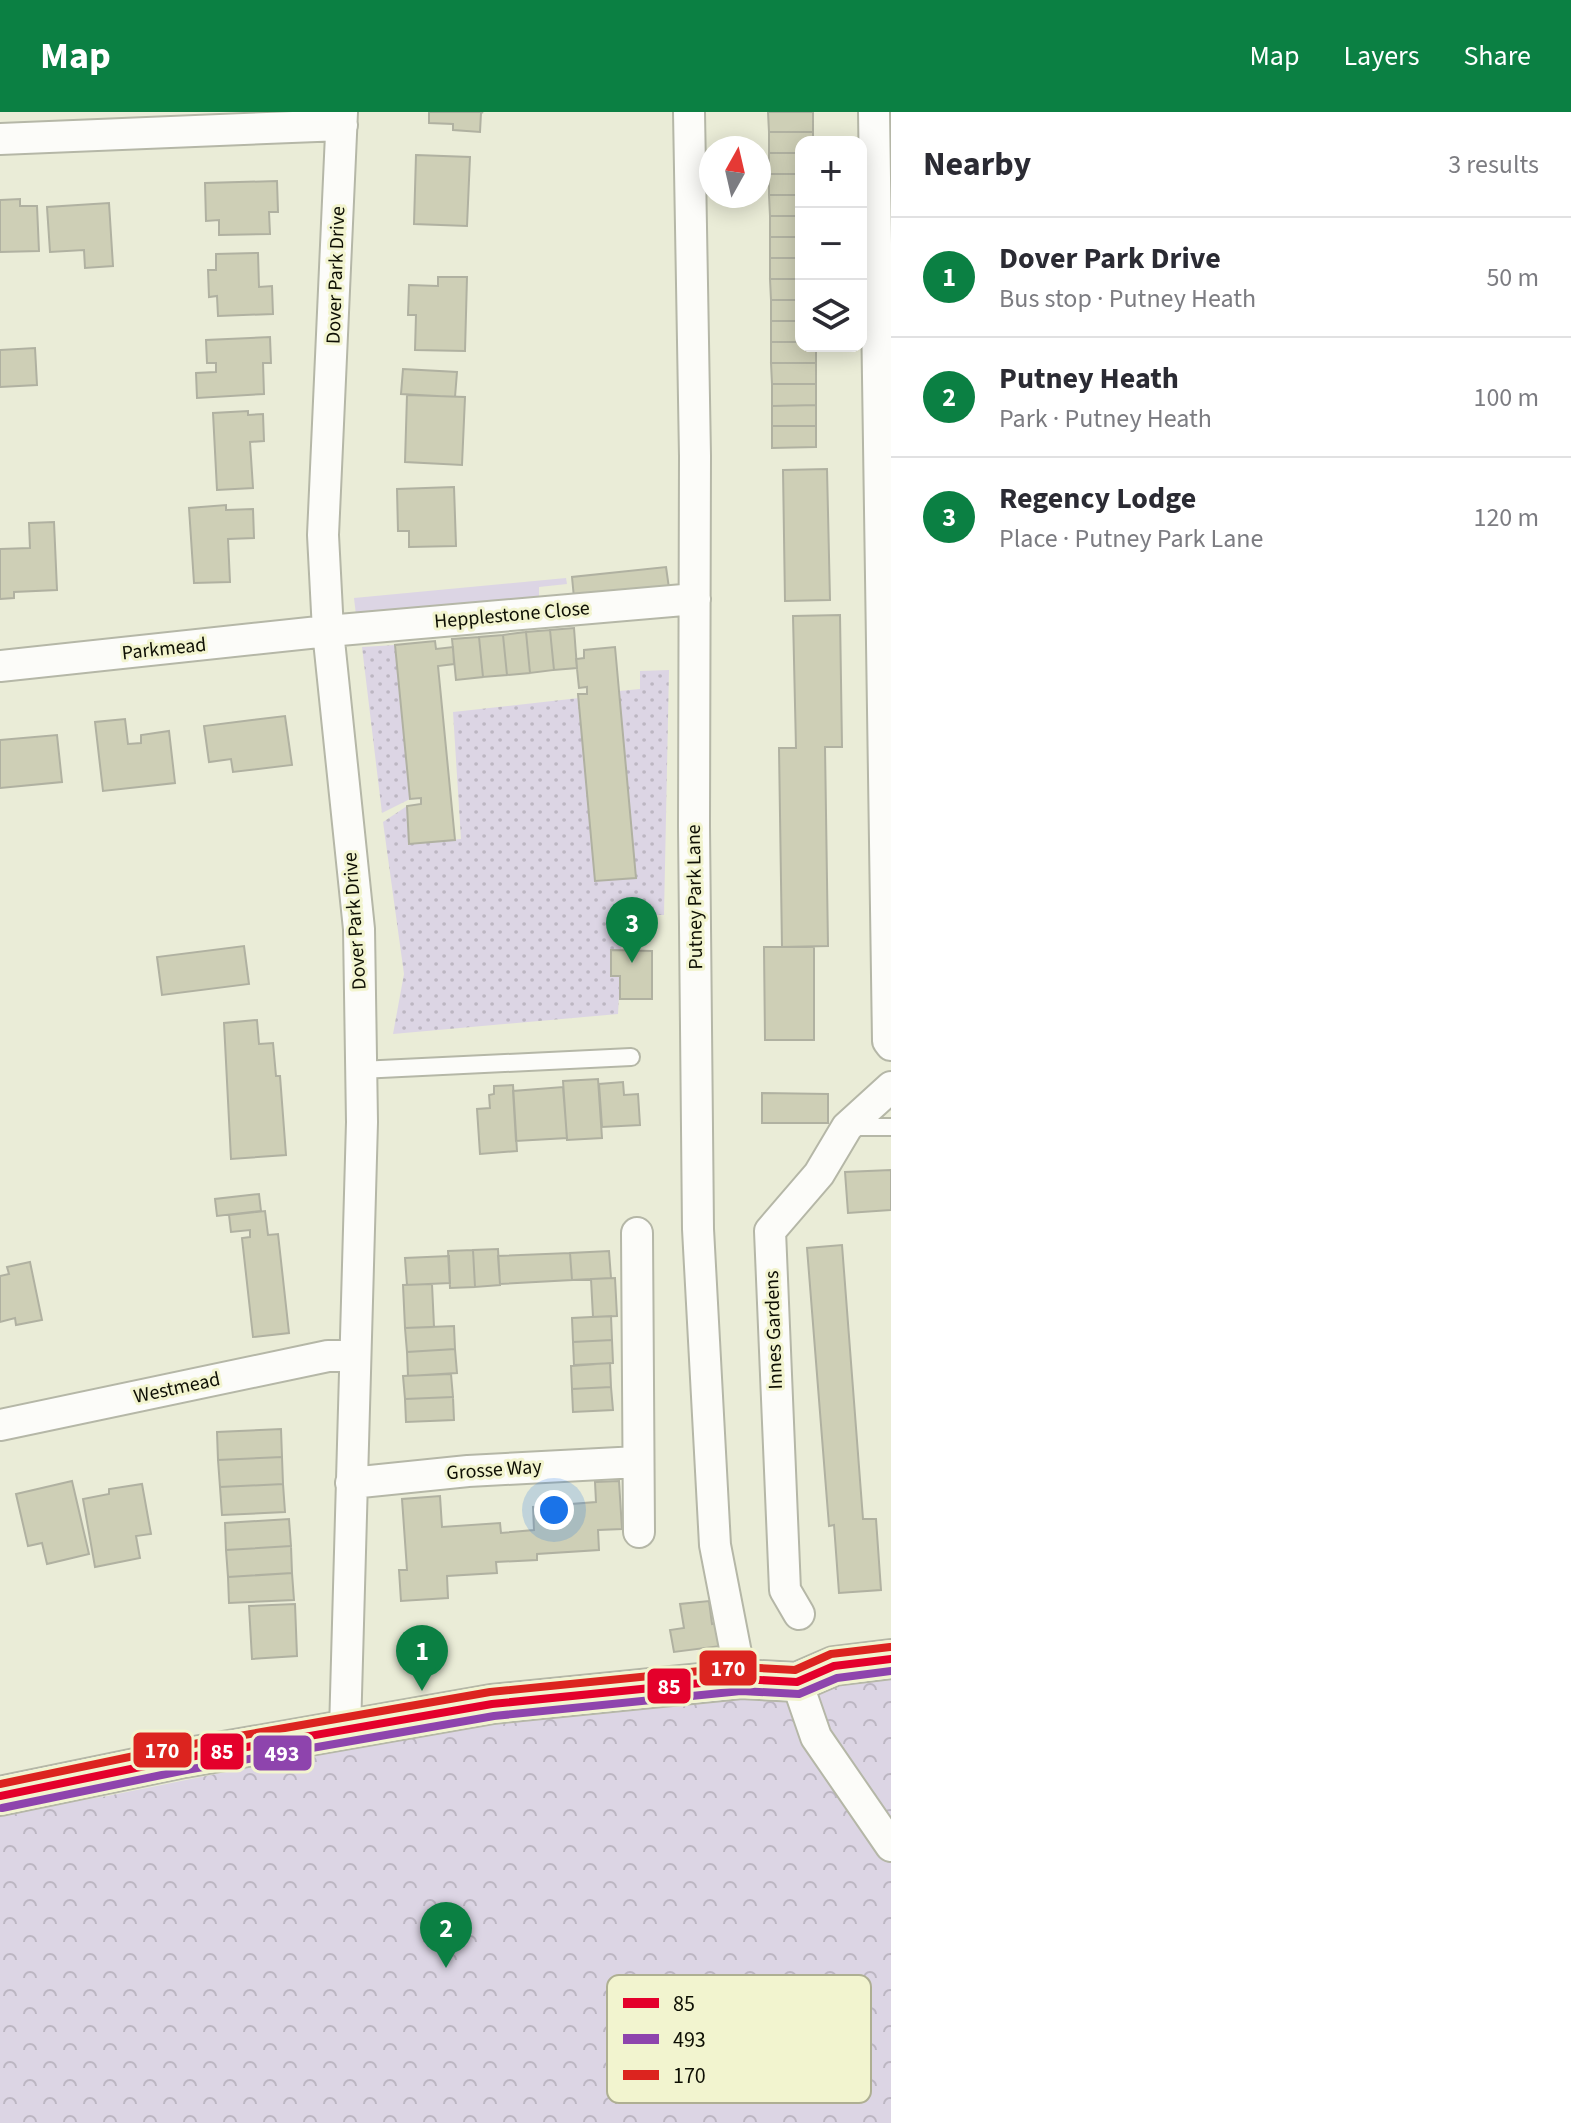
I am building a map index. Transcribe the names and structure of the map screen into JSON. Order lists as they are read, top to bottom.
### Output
{
  "streets": {
    "street": [
      "Dover Park Drive",
      "Hepplestone Close",
      "Parkmead",
      "Putney Park Lane",
      "Innes Gardens",
      "Westmead",
      "Grosse Way"
    ]
  },
  "crossings": [
    ["Dover Park Drive", "Hepplestone Close"],
    ["Dover Park Drive", "Parkmead"],
    ["Dover Park Drive", "Westmead"],
    ["Dover Park Drive", "Grosse Way"],
    ["Hepplestone Close", "Parkmead"],
    ["Hepplestone Close", "Putney Park Lane"]
  ],
  "lines": ["transit line 170", "transit line 85", "transit line 493"],
  "legend": ["85", "493", "170"],
  "north": "top",
  "page": {
    "header": "Map",
    "nav": ["Map", "Layers", "Share"],
    "heading": ["Nearby", "3 results"],
    "map_buttons": ["+", "−"],
    "list": [
      {
        "mark": "1",
        "name": "Dover Park Drive",
        "note": "Bus stop · Putney Heath",
        "value": "50 m"
      },
      {
        "mark": "2",
        "name": "Putney Heath",
        "note": "Park · Putney Heath",
        "value": "100 m"
      },
      {
        "mark": "3",
        "name": "Regency Lodge",
        "note": "Place · Putney Park Lane",
        "value": "120 m"
      }
    ],
    "pins": ["3", "1", "2"]
  }
}
